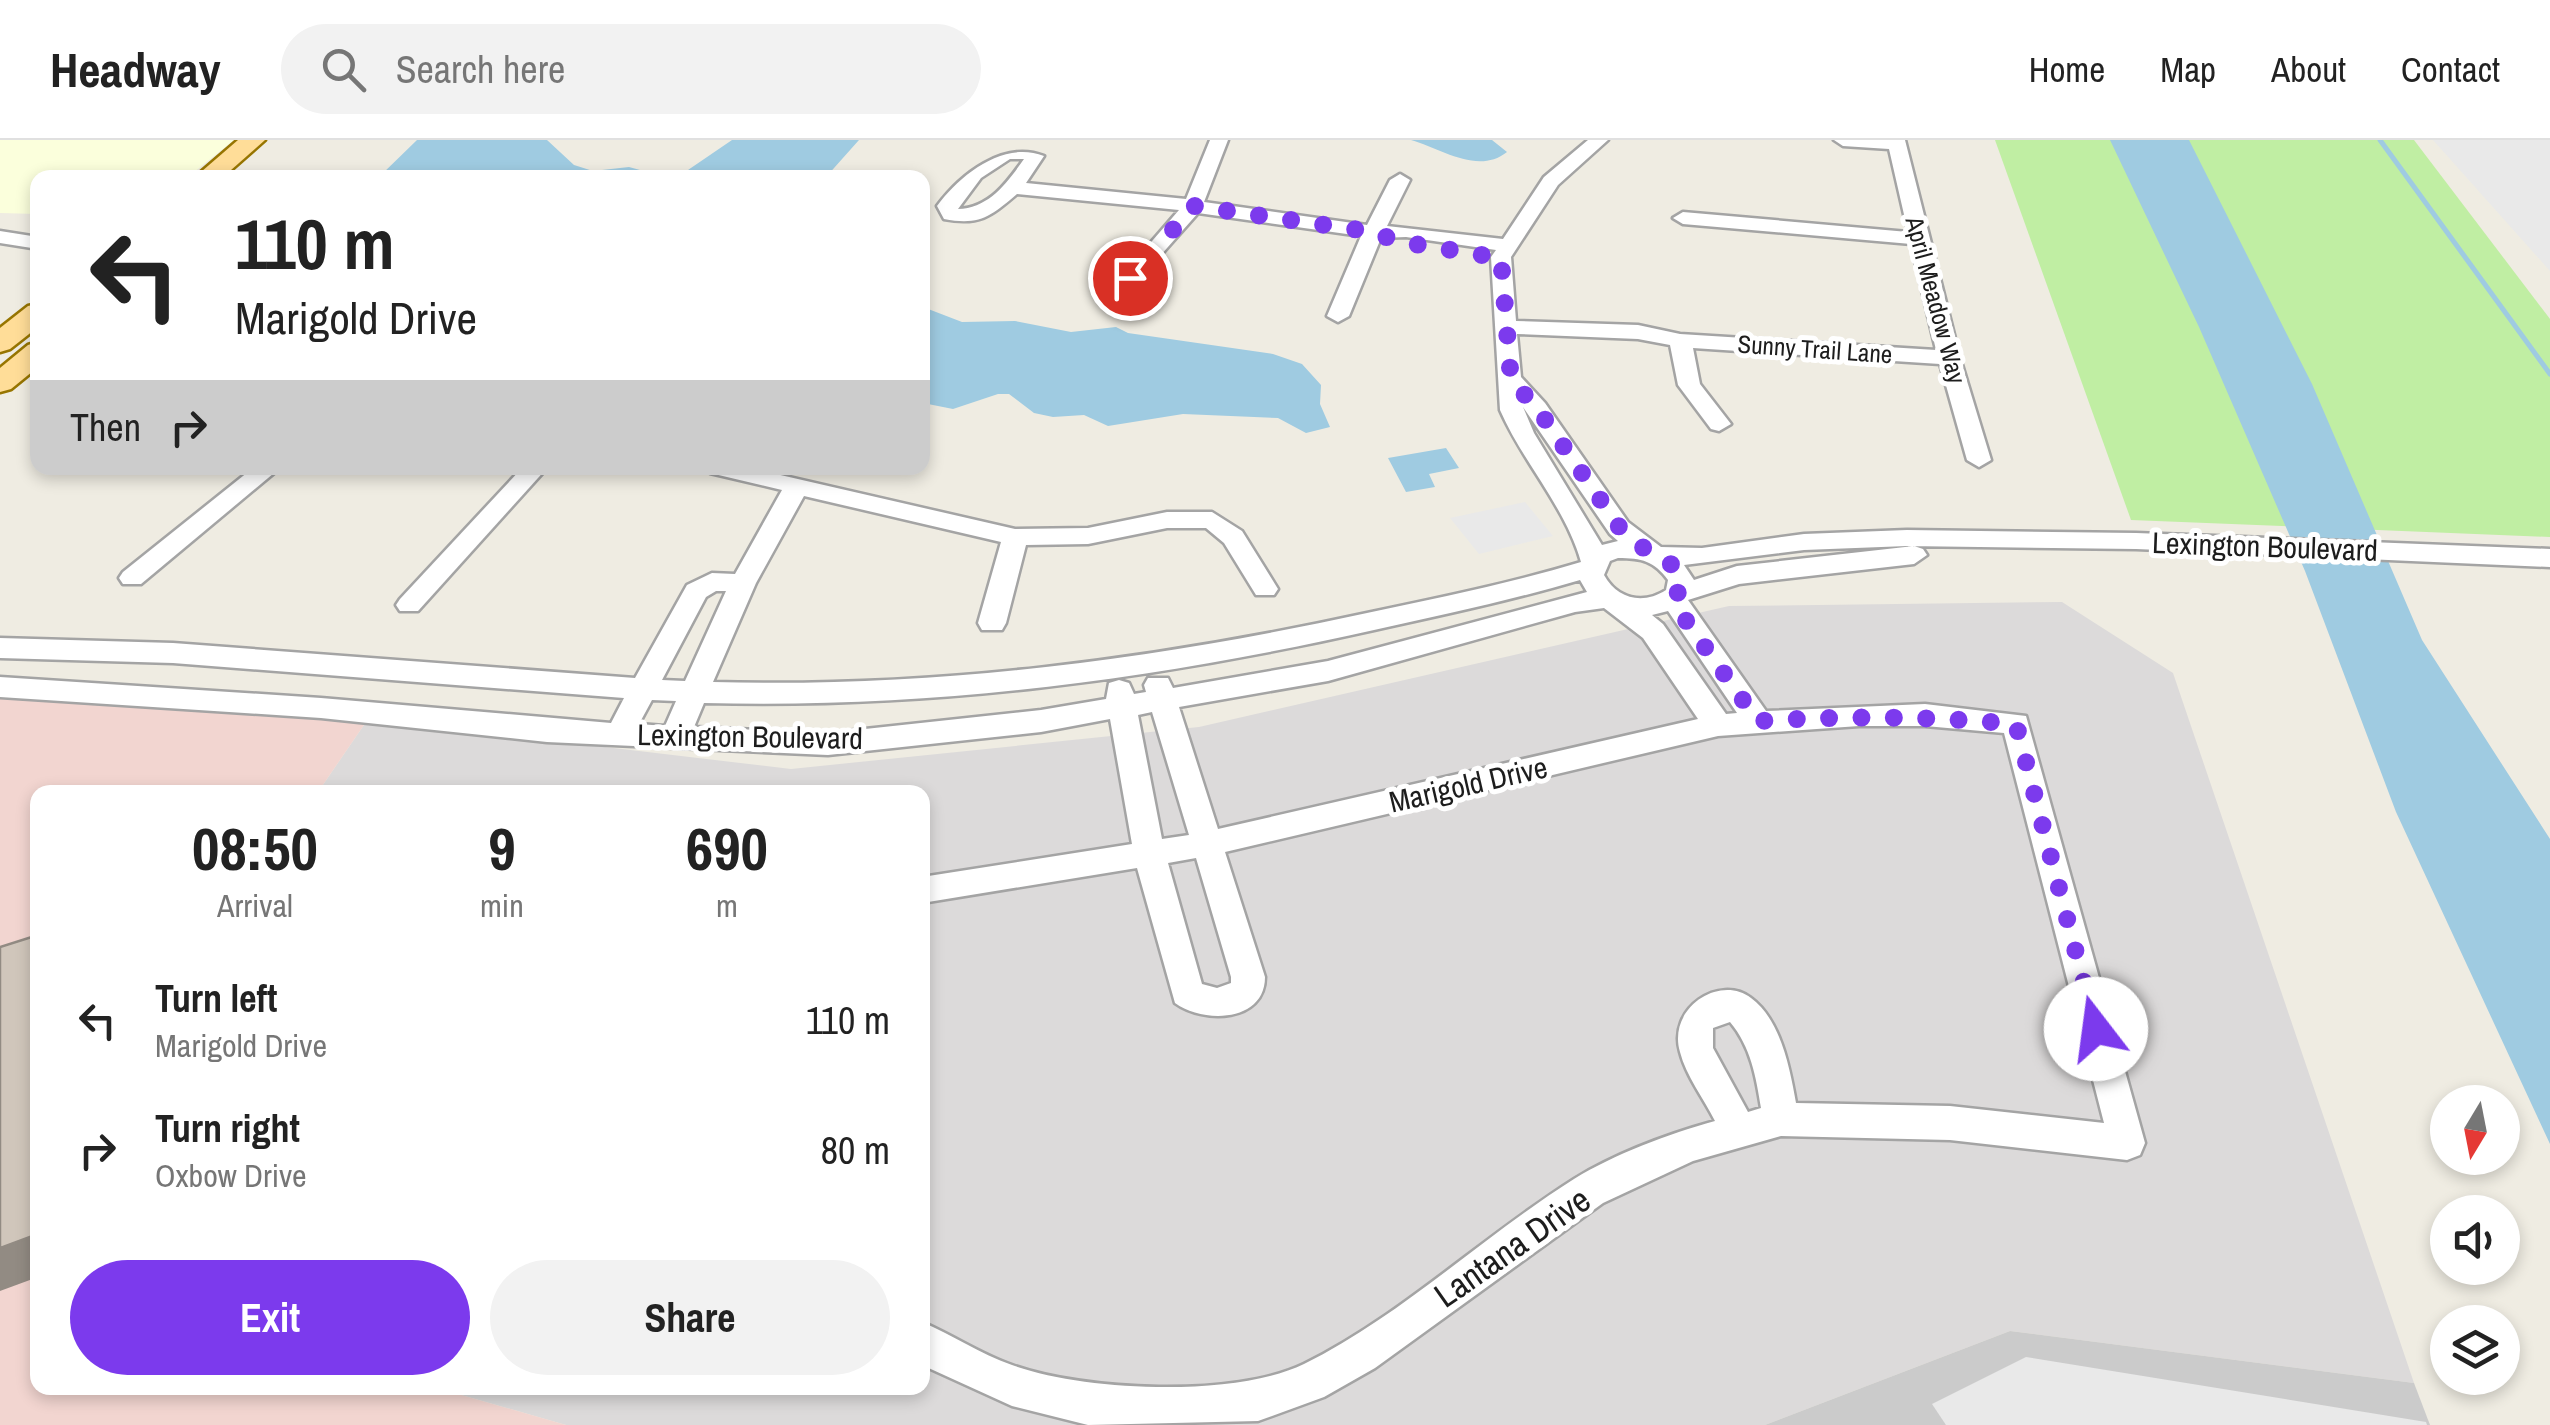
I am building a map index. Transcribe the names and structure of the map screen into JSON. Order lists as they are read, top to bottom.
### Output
{
  "streets": {
    "street": [
      "April Meadow Way",
      "Sunny Trail Lane",
      "Lexington Boulevard",
      "Marigold Drive",
      "Lantana Drive"
    ]
  },
  "crossings": [
    ["April Meadow Way", "Sunny Trail Lane"],
    ["Marigold Drive", "Lantana Drive"]
  ],
  "north": "bottom",
  "page": {
    "header": "Headway",
    "search": "Search here",
    "nav": [
      "Home",
      "Map",
      "About",
      "Contact"
    ],
    "turn": ["110 m", "Marigold Drive"],
    "then": "Then",
    "eta": [
      "08:50",
      "Arrival",
      "9",
      "min",
      "690",
      "m"
    ],
    "list": [
      {
        "name": "Turn left",
        "note": "Marigold Drive",
        "value": "110 m"
      },
      {
        "name": "Turn right",
        "note": "Oxbow Drive",
        "value": "80 m"
      }
    ],
    "buttons": ["Exit", "Share"]
  }
}
